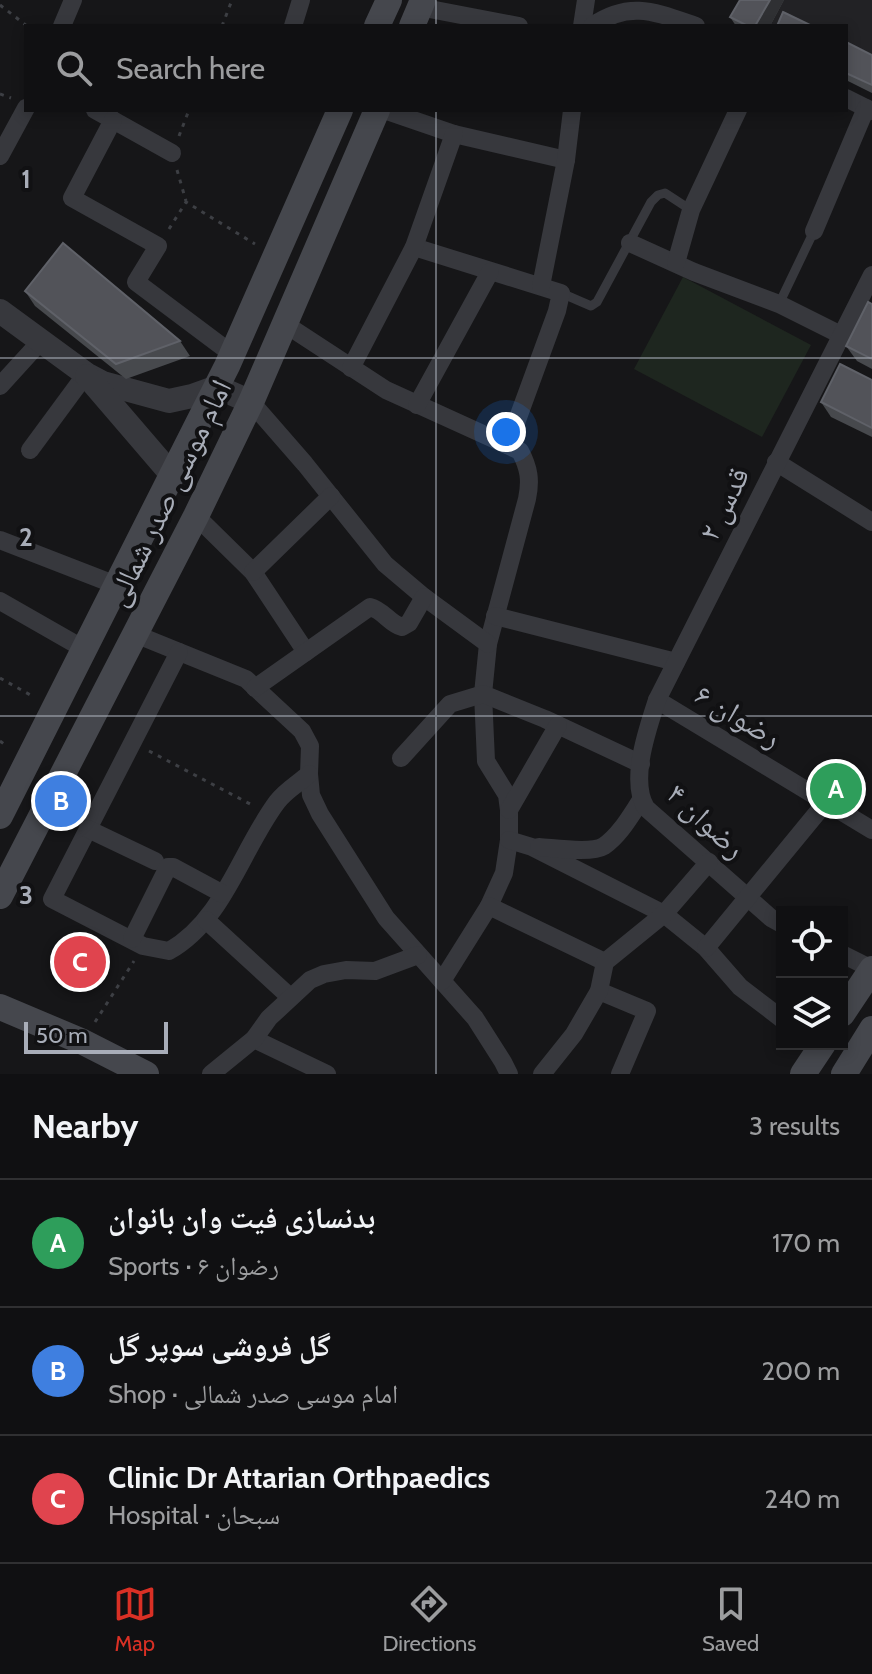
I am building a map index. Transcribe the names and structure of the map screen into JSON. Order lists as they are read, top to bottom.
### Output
{
  "streets": {
    "main road": ["امام موسی صدر شمالی"],
    "street": ["قدس ۲", "رضوان ۶", "رضوان ۴"]
  },
  "crossings": [
    ["قدس ۲", "رضوان ۶"],
    ["قدس ۲", "رضوان ۴"]
  ],
  "scale_bar": "50 m",
  "page": {
    "search": "Search here",
    "pins": ["A", "B", "C"],
    "scale": "50 m",
    "heading": ["Nearby", "3 results"],
    "list": [
      {
        "mark": "A",
        "name": "بدنسازی فیت وان بانوان",
        "note": "Sports · رضوان ۶",
        "value": "170 m"
      },
      {
        "mark": "B",
        "name": "گل فروشی سوپر گل",
        "note": "Shop · امام موسی صدر شمالی",
        "value": "200 m"
      },
      {
        "mark": "C",
        "name": "Clinic Dr Attarian Orthpaedics",
        "note": "Hospital · سبحان",
        "value": "240 m"
      }
    ],
    "nav": ["Map", "Directions", "Saved"]
  },
  "grid": {
    "rows": ["1", "2", "3"]
  }
}
